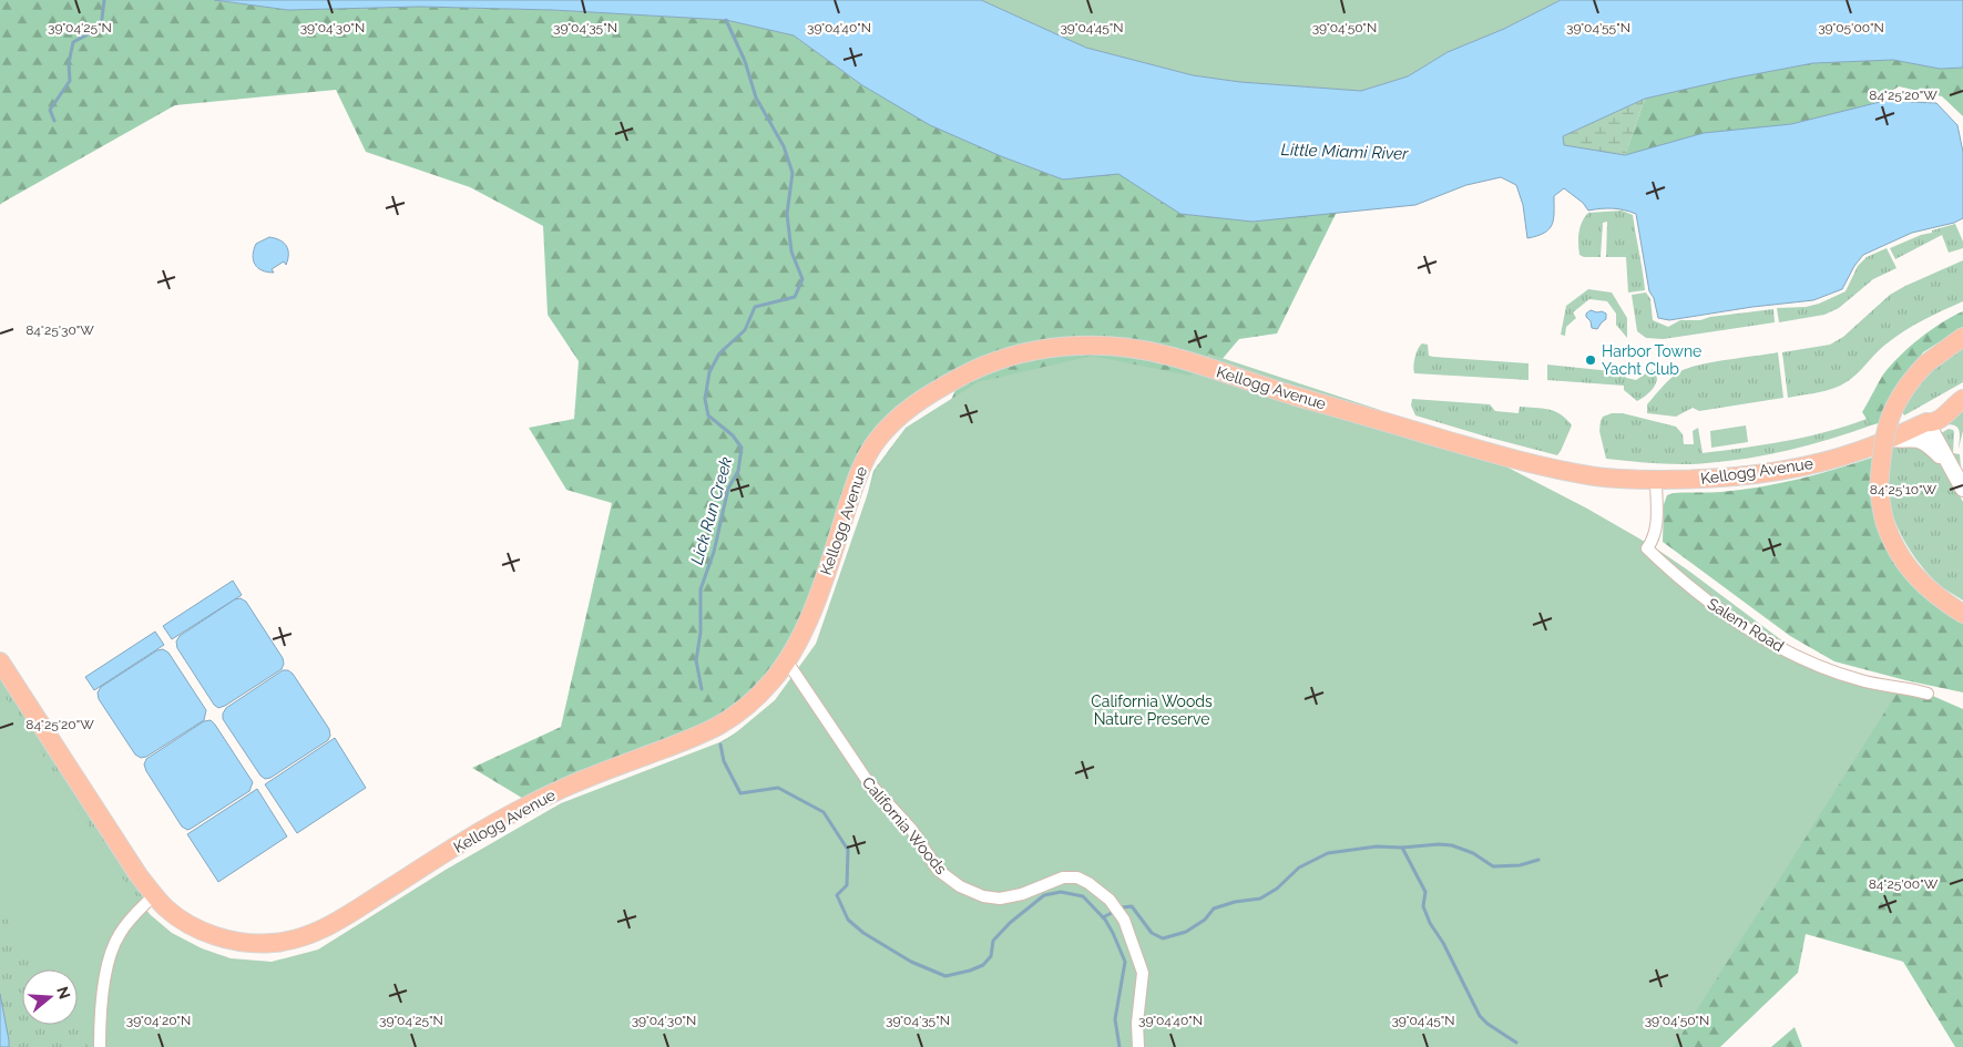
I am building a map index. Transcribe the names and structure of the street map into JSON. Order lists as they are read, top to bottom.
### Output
{
  "streets": {
    "main road": ["Kellogg Avenue"],
    "street": ["Salem Road", "California Woods"]
  },
  "crossings": [
    ["Kellogg Avenue", "Salem Road"],
    ["Kellogg Avenue", "California Woods"]
  ],
  "water": ["Little Miami River", "Lick Run Creek"],
  "parks": ["California Woods Nature Preserve"],
  "places": ["Harbor Towne Yacht Club"],
  "north": "right",
  "coordinates": [
    "39°04'25\"N",
    "39°04'30\"N",
    "39°04'35\"N",
    "39°04'40\"N",
    "39°04'45\"N",
    "39°04'50\"N",
    "39°04'55\"N",
    "39°05'00\"N",
    "84°25'20\"W",
    "84°25'30\"W",
    "84°25'10\"W",
    "84°25'00\"W",
    "39°04'20\"N"
  ]
}
